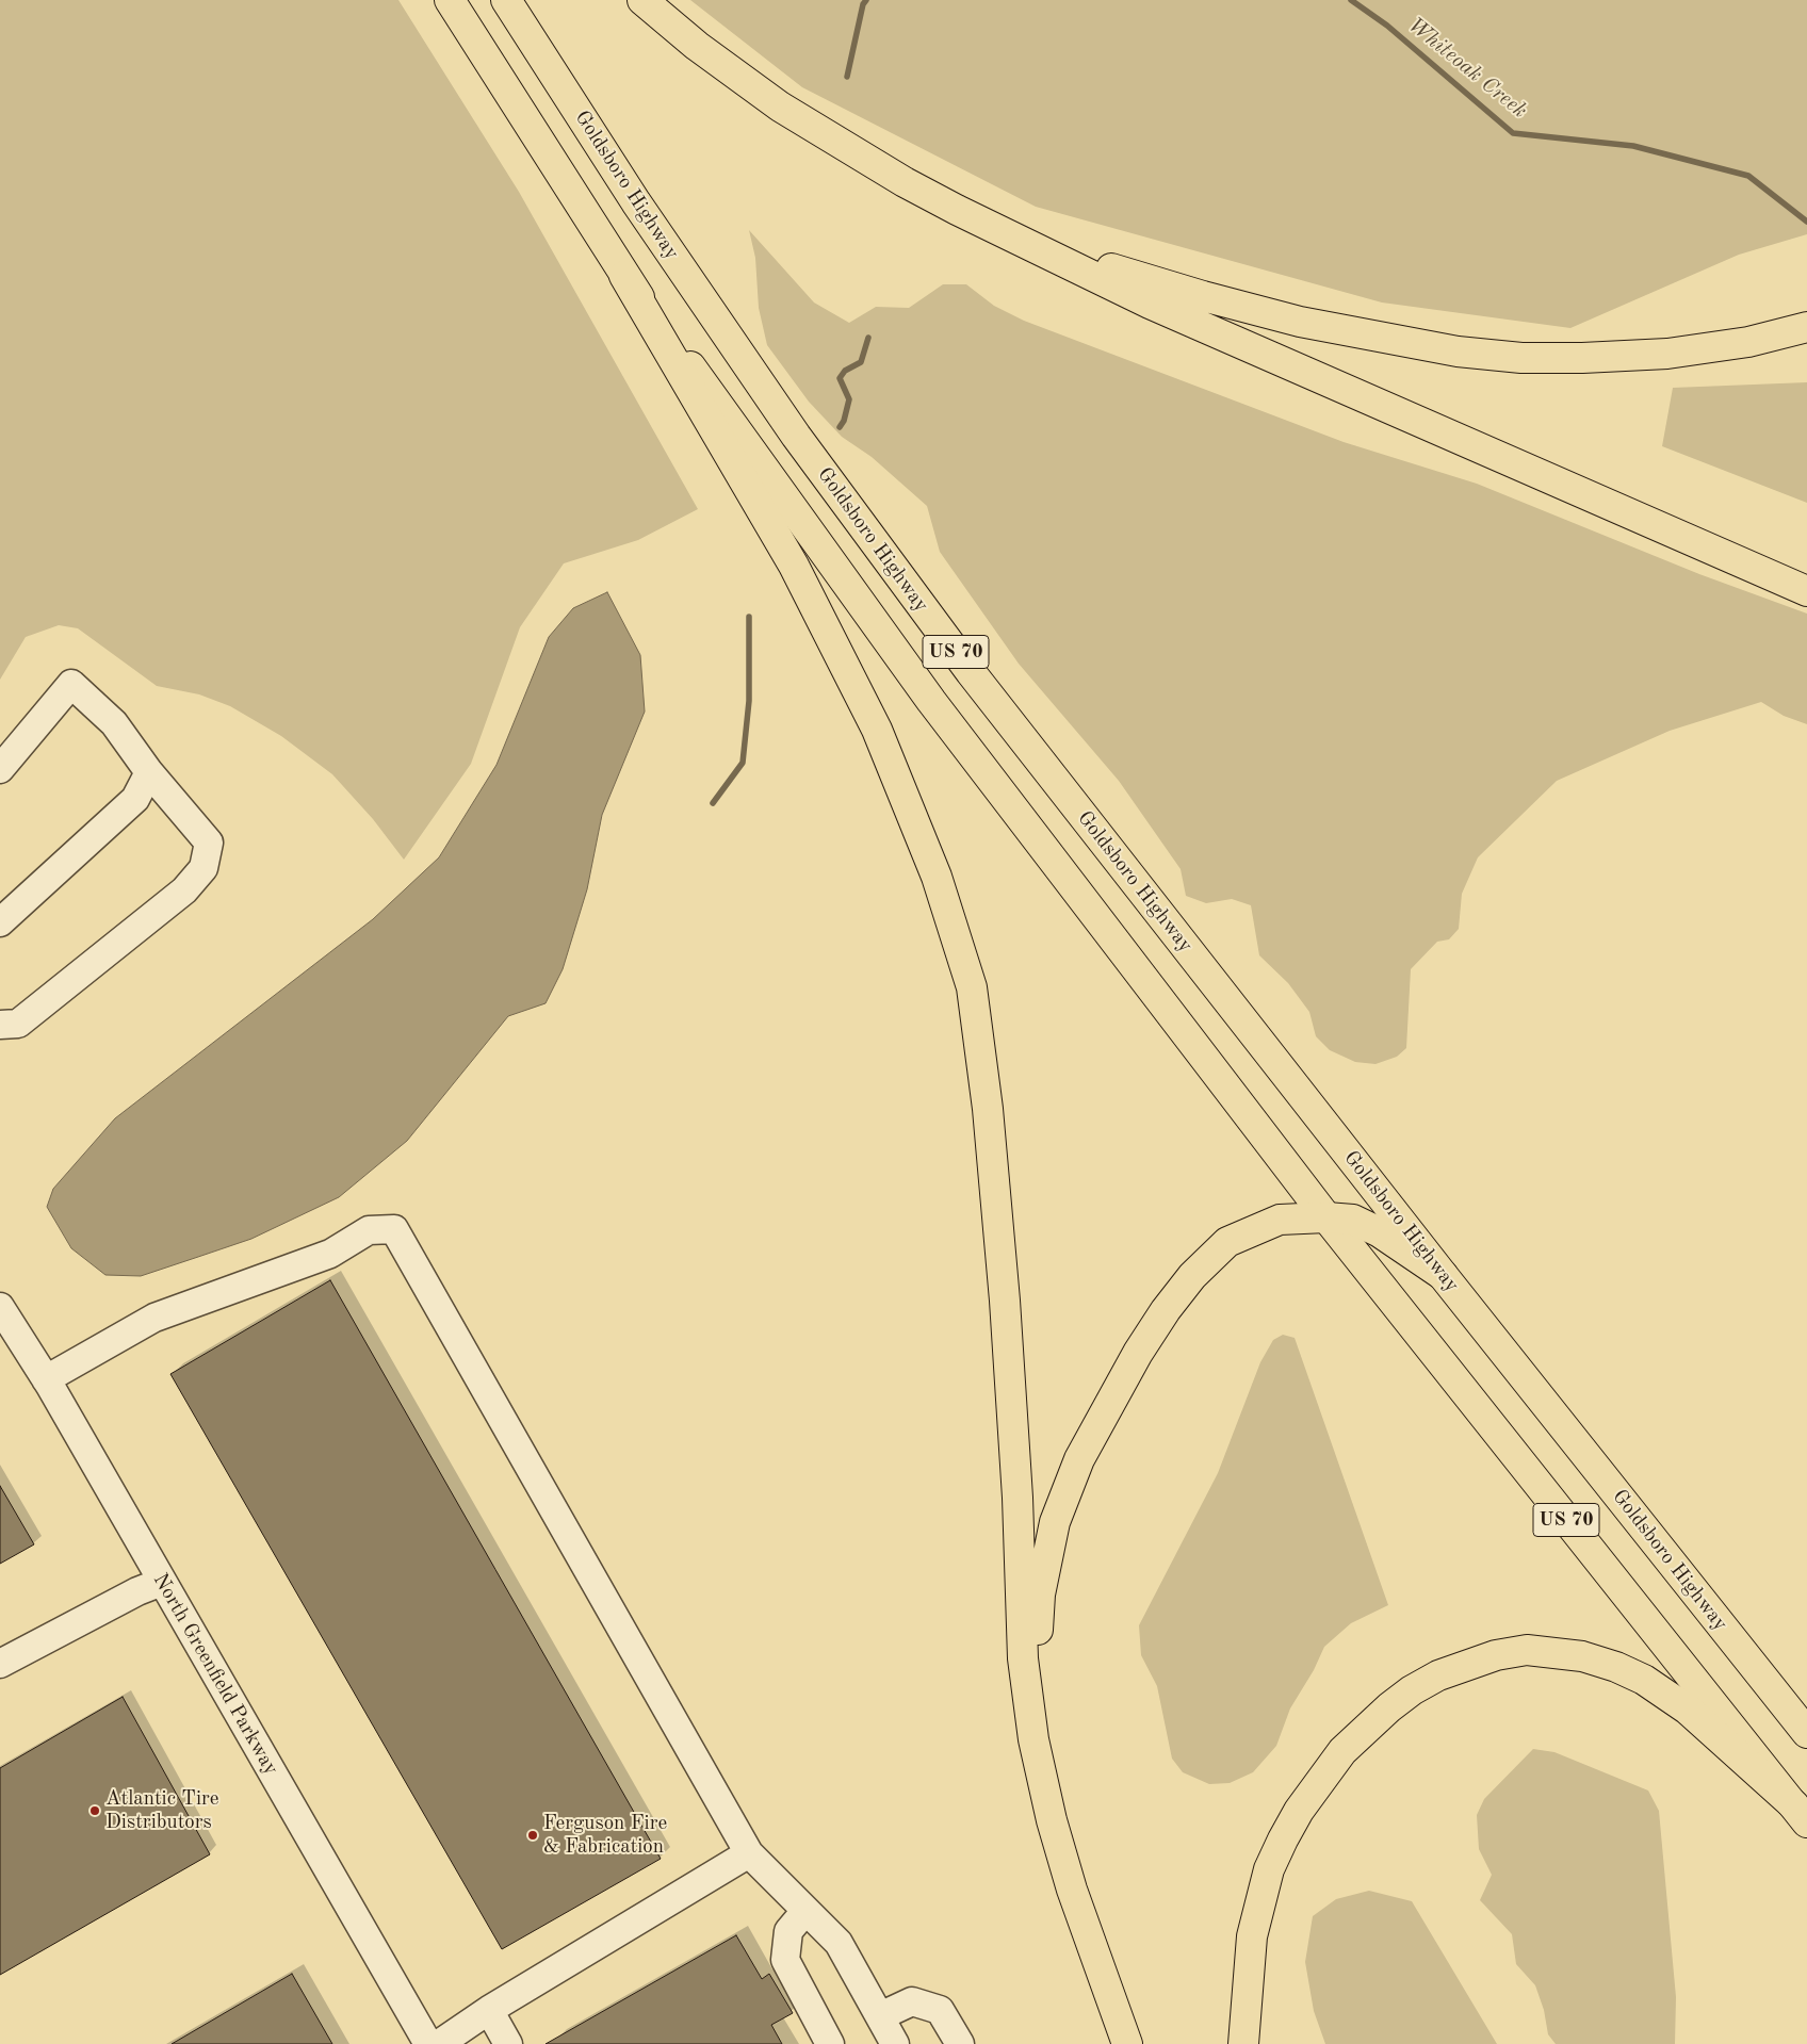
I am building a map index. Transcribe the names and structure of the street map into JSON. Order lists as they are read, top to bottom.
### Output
{
  "streets": {
    "main road": ["Goldsboro Highway", "US 70"],
    "street": ["North Greenfield Parkway"]
  },
  "water": ["Whiteoak Creek"],
  "places": ["Atlantic Tire Distributors", "Ferguson Fire & Fabrication"]
}
